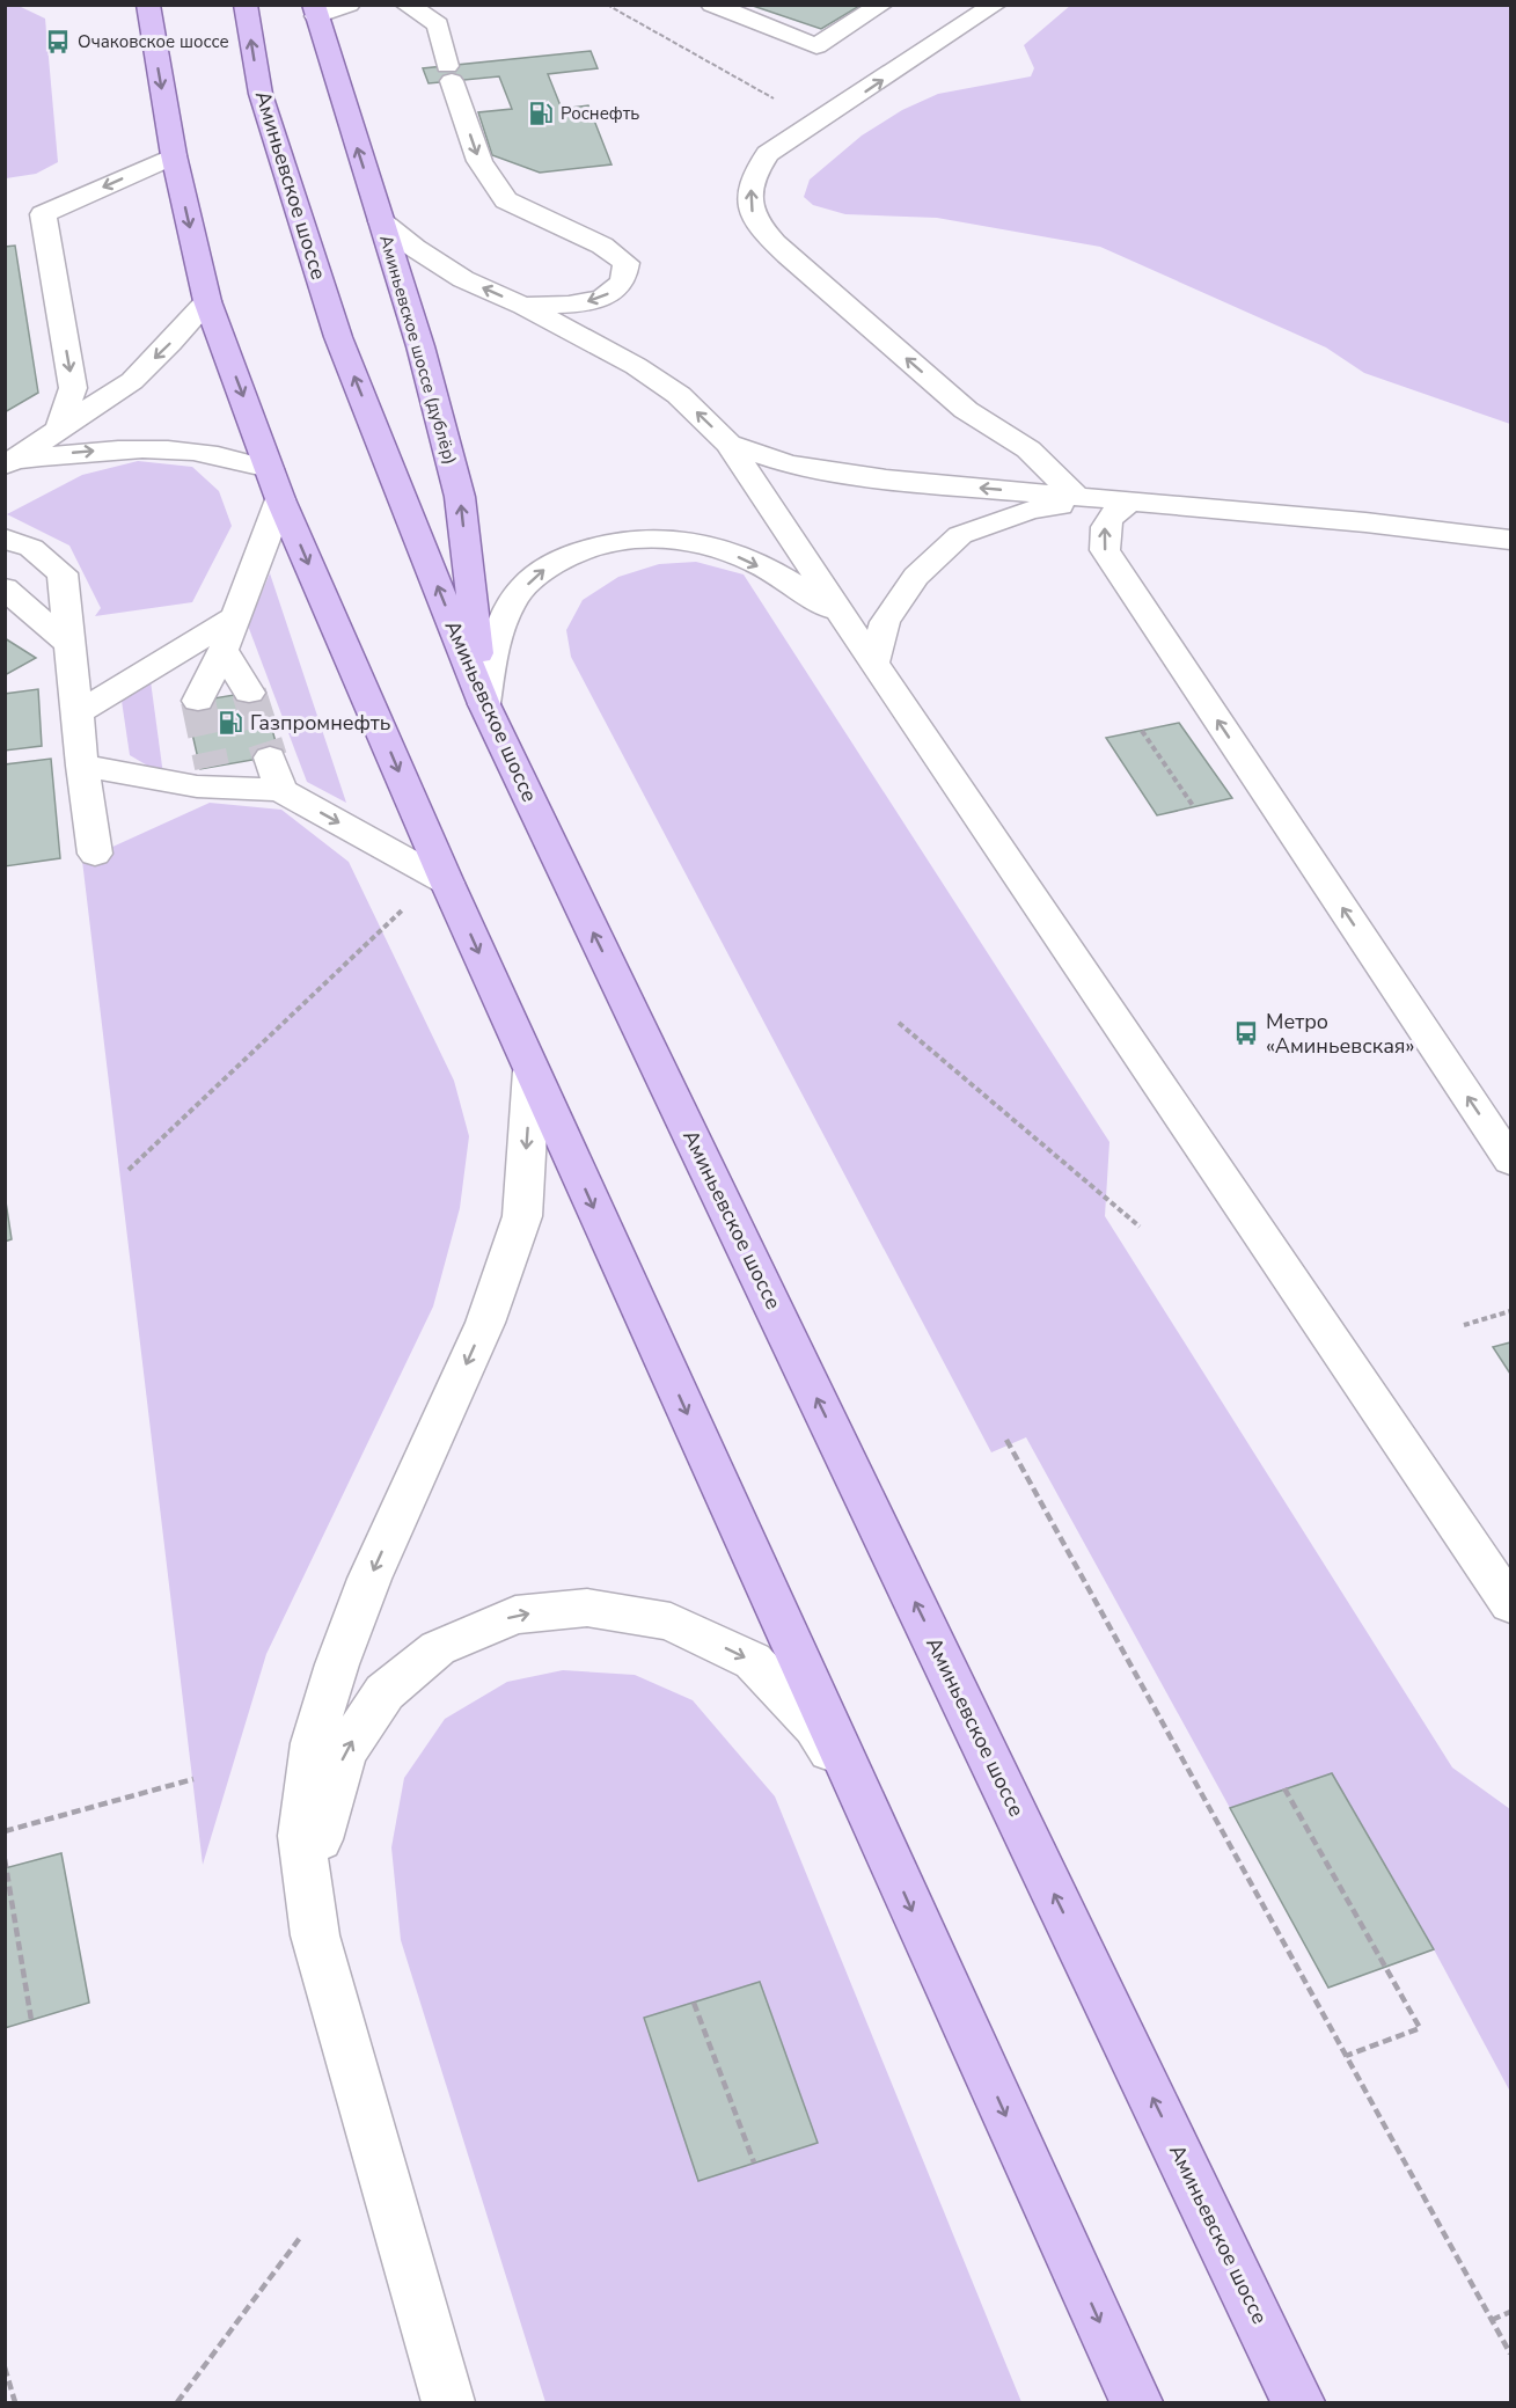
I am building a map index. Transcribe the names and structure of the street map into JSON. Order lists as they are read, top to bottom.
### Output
{
  "streets": {
    "main road": ["Аминьевское шоссе", "Аминьевское шоссе (дублёр)"]
  },
  "crossings": [
    ["Аминьевское шоссе", "Аминьевское шоссе (дублёр)"]
  ],
  "places": {
    "bus stop": ["Очаковское шоссе", "Метро «Аминьевская»"],
    "fuel station": ["Роснефть", "Газпромнефть"]
  }
}
